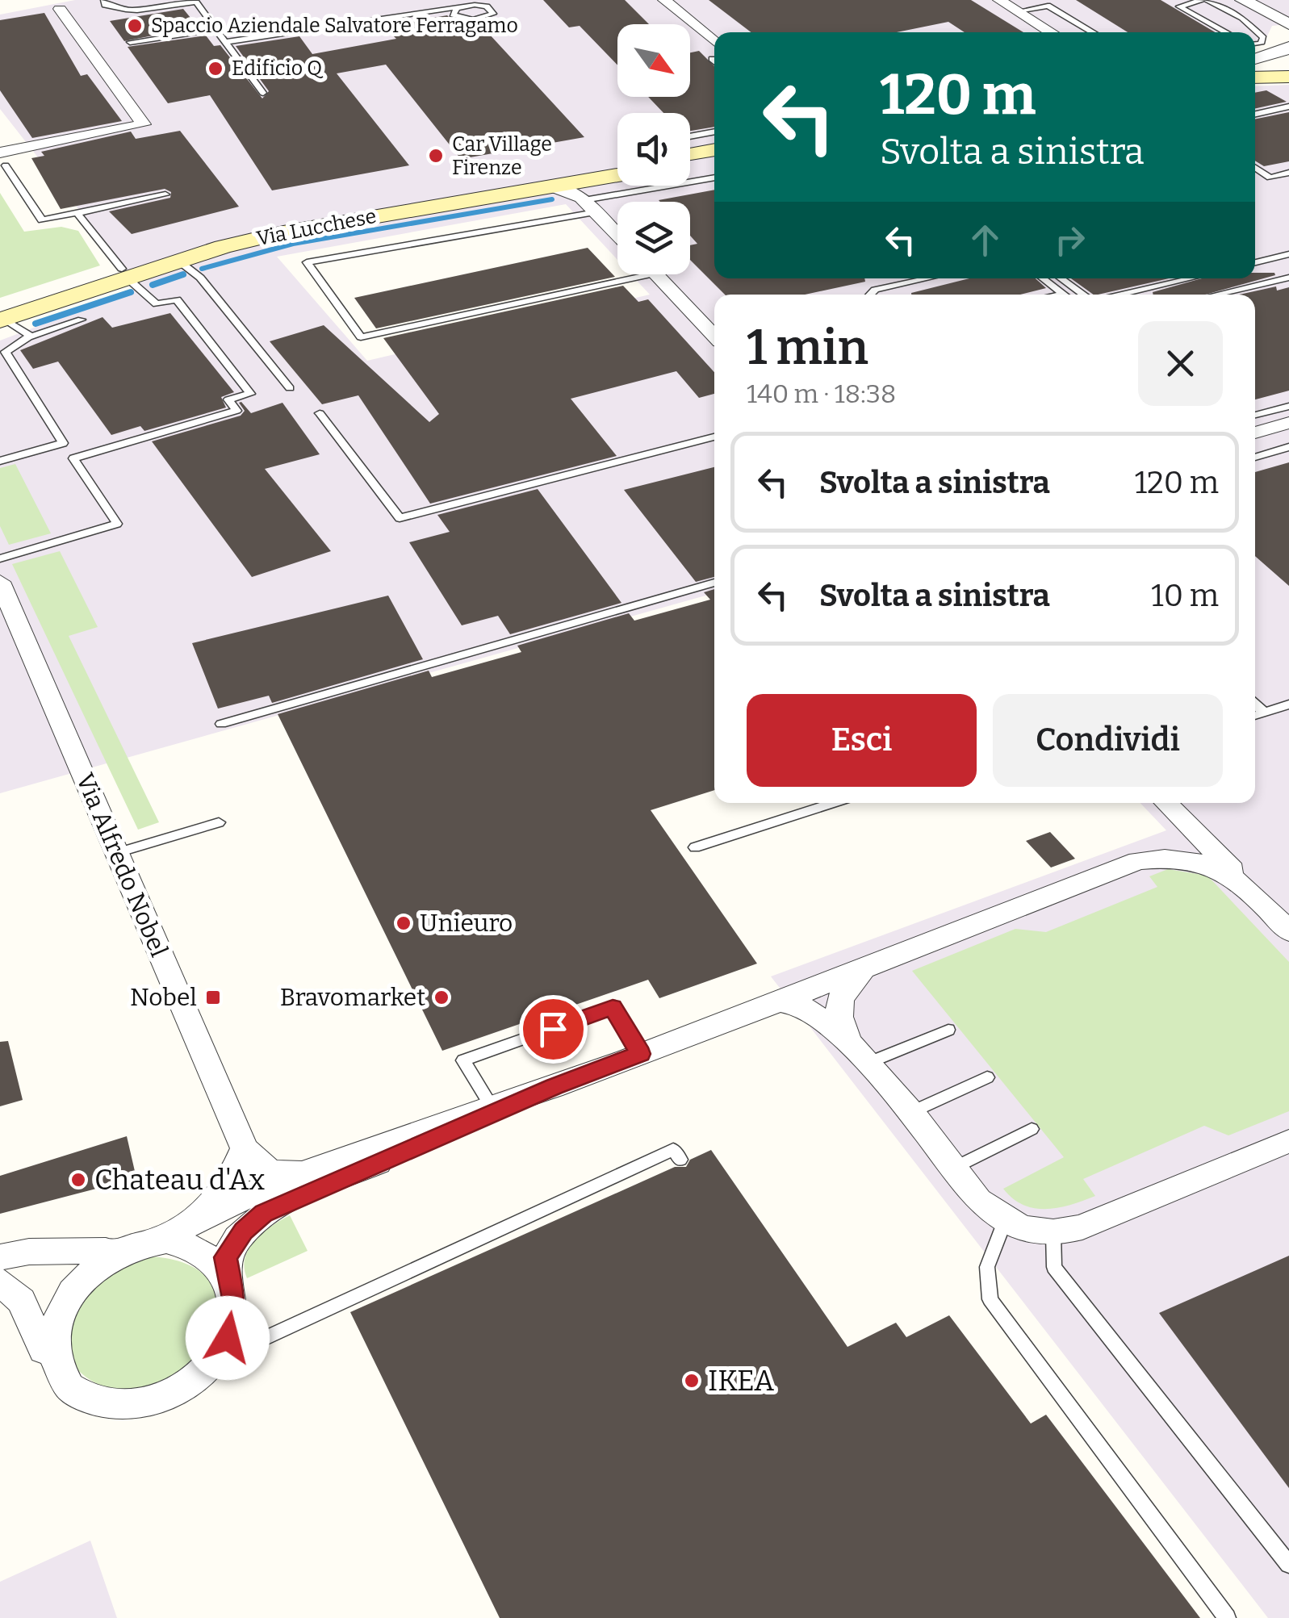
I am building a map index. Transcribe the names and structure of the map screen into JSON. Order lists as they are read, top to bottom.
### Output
{
  "streets": {
    "main road": ["Via Lucchese"],
    "street": ["Via Alfredo Nobel"]
  },
  "places": {
    "other": [
      "Spaccio Aziendale Salvatore Ferragamo",
      "Edificio Q",
      "Car Village Firenze",
      "Unieuro",
      "Bravomarket",
      "Chateau d'Ax",
      "IKEA"
    ],
    "transit": ["Nobel"]
  },
  "north": "bottom right",
  "page": {
    "turn": ["120 m", "Svolta a sinistra"],
    "heading": ["1 min", "140 m · 18:38"],
    "list": [
      {
        "name": "Svolta a sinistra",
        "value": "120 m"
      },
      {
        "name": "Svolta a sinistra",
        "value": "10 m"
      }
    ],
    "buttons": ["Esci", "Condividi"]
  }
}
